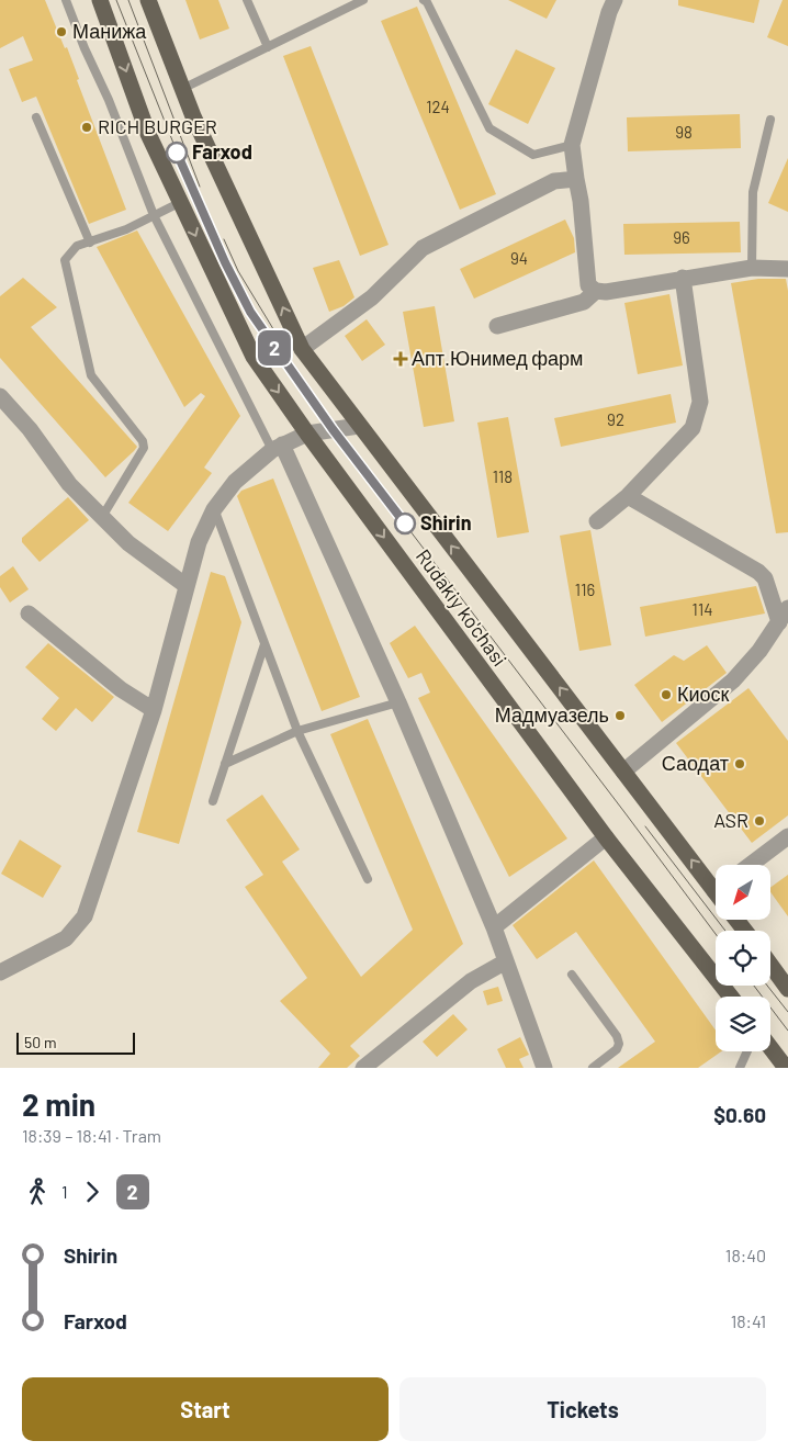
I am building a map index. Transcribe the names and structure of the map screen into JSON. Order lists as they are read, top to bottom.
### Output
{
  "streets": {
    "main road": ["Rudakiy ko'chasi"]
  },
  "places": {
    "other": [
      "Манижа",
      "RICH BURGER",
      "Farxod",
      "Shirin",
      "Киоск",
      "Мадмуазель",
      "Саодат",
      "ASR"
    ],
    "health": ["Апт.Юнимед фарм"]
  },
  "lines": ["tram line 2"],
  "house_numbers": [
    "124",
    "98",
    "96",
    "94",
    "92",
    "118",
    "116",
    "114"
  ],
  "scale_bar": "50 m",
  "north": "bottom left",
  "page": {
    "on_map": "2",
    "scale": "50 m",
    "heading": ["2 min", "18:39 – 18:41 · Tram", "$0.60"],
    "legs": ["1", "2"],
    "list": [
      {
        "name": "Shirin",
        "value": "18:40"
      },
      {
        "name": "Farxod",
        "value": "18:41"
      }
    ],
    "buttons": ["Start", "Tickets"]
  }
}
